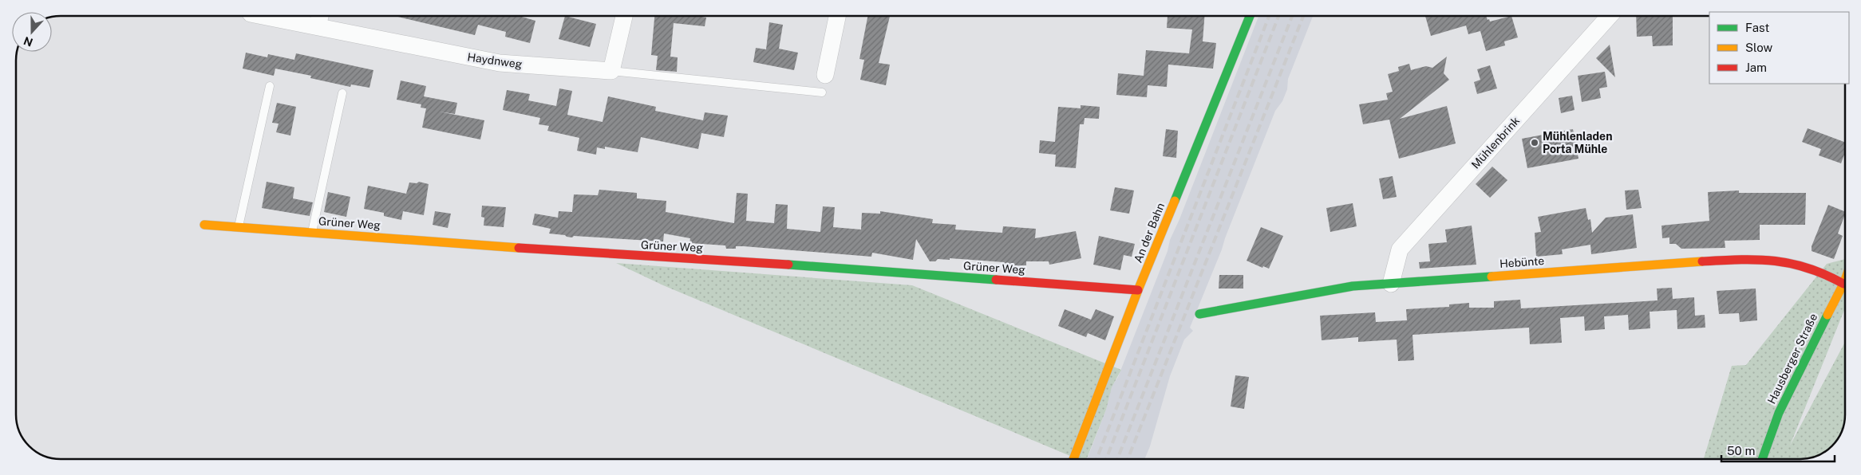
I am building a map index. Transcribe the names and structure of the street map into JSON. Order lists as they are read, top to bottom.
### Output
{
  "streets": {
    "street": [
      "Haydnweg",
      "Mühlenbrink",
      "Grüner Weg",
      "An der Bahn",
      "Hebünte",
      "Hausberger Straße"
    ]
  },
  "crossings": [
    ["Mühlenbrink", "Hebünte"],
    ["Grüner Weg", "An der Bahn"],
    ["Hebünte", "Hausberger Straße"]
  ],
  "places": ["Mühlenladen Porta Mühle"],
  "legend": ["Fast", "Slow", "Jam"],
  "scale_bar": "50 m",
  "north": "bottom"
}
